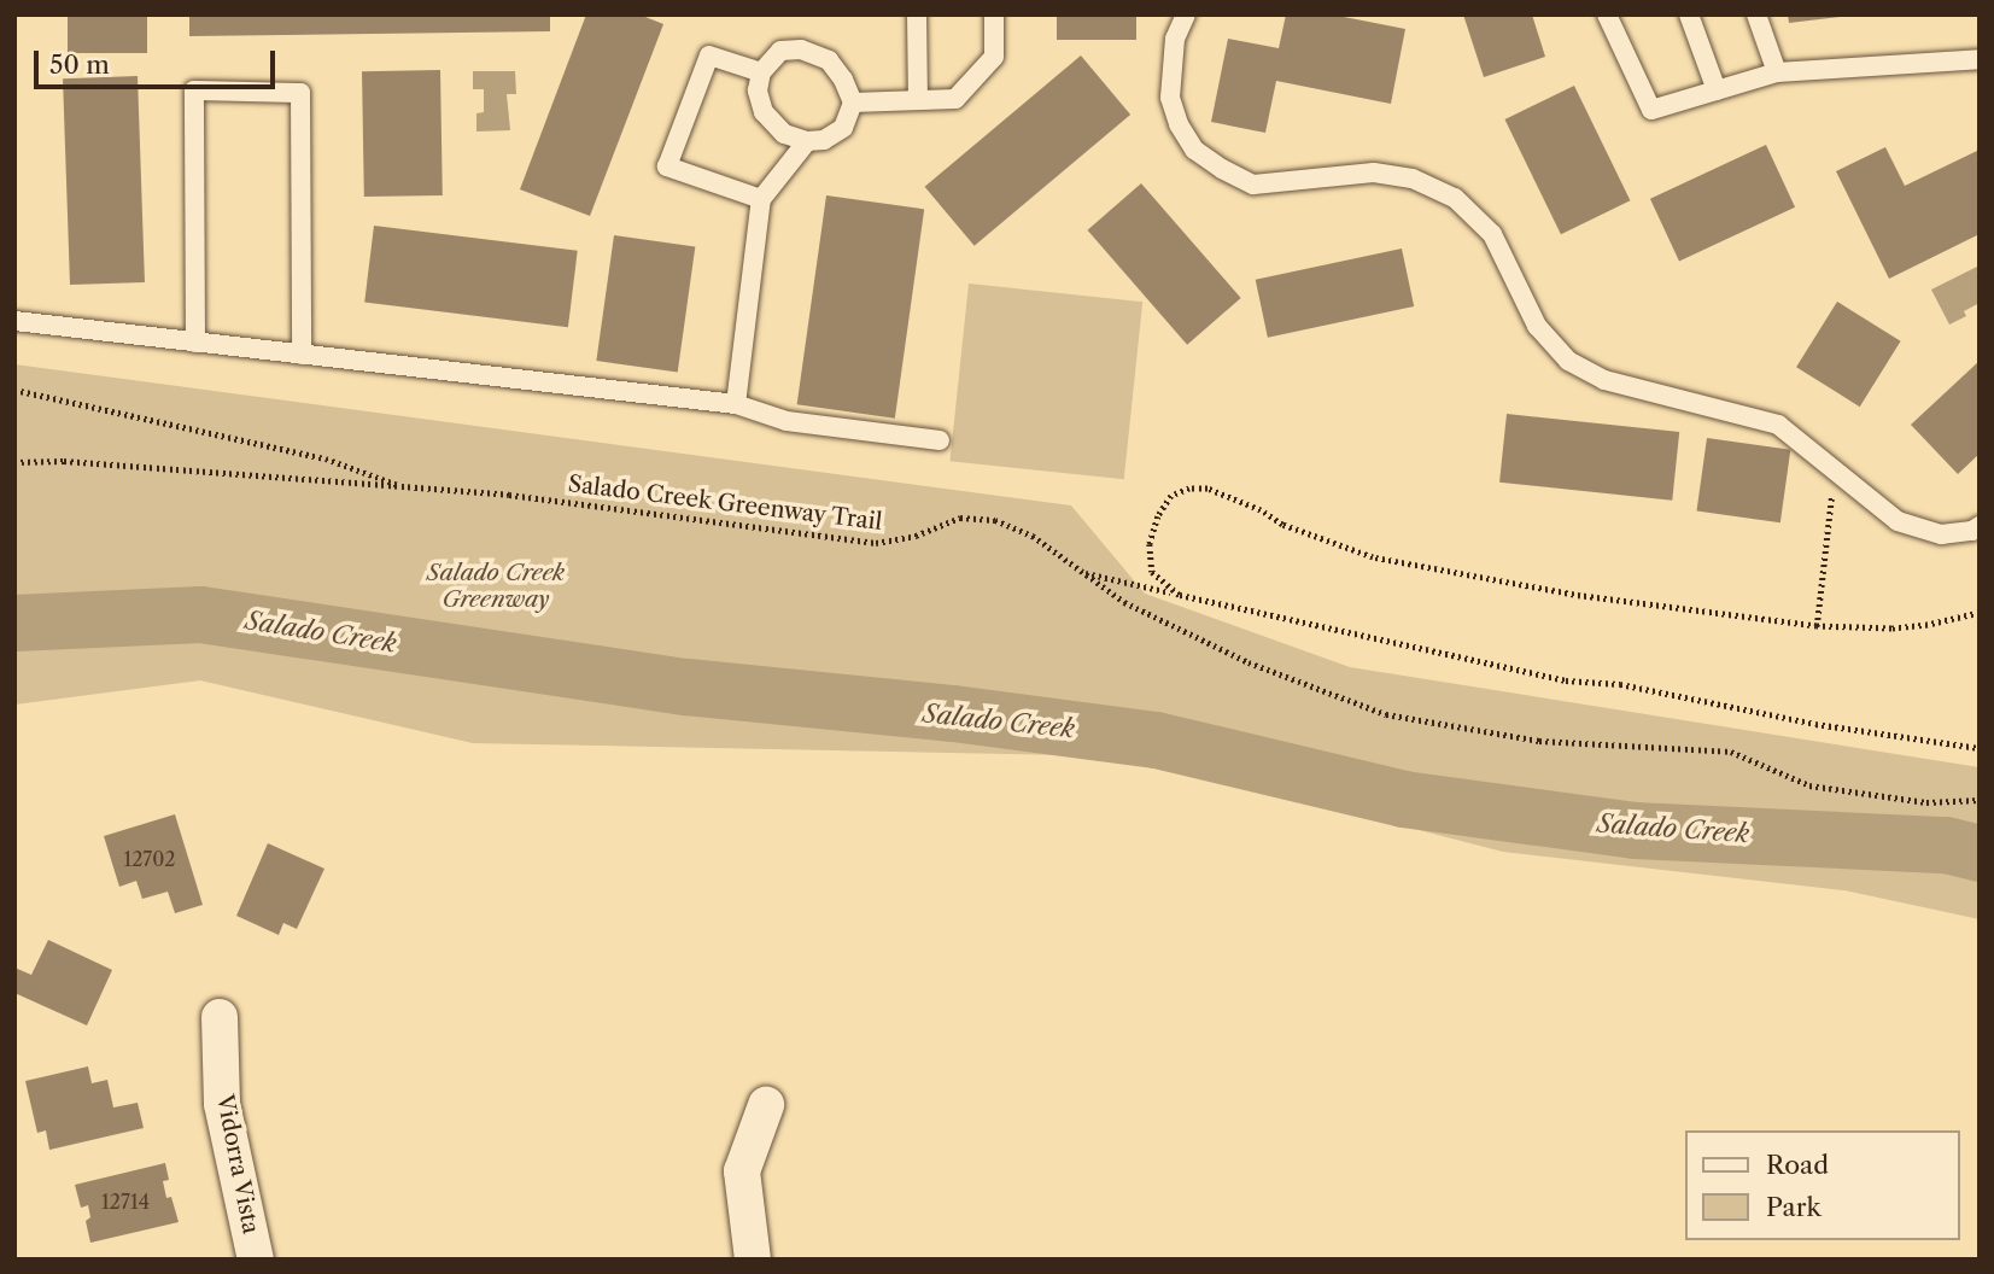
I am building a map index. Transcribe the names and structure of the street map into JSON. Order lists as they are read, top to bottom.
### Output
{
  "streets": {
    "street": ["Vidorra Vista"],
    "path": ["Salado Creek Greenway Trail"]
  },
  "water": ["Salado Creek"],
  "parks": ["Salado Creek Greenway"],
  "house_numbers": ["12702", "12714"],
  "legend": ["Road", "Park"],
  "scale_bar": "50 m"
}
